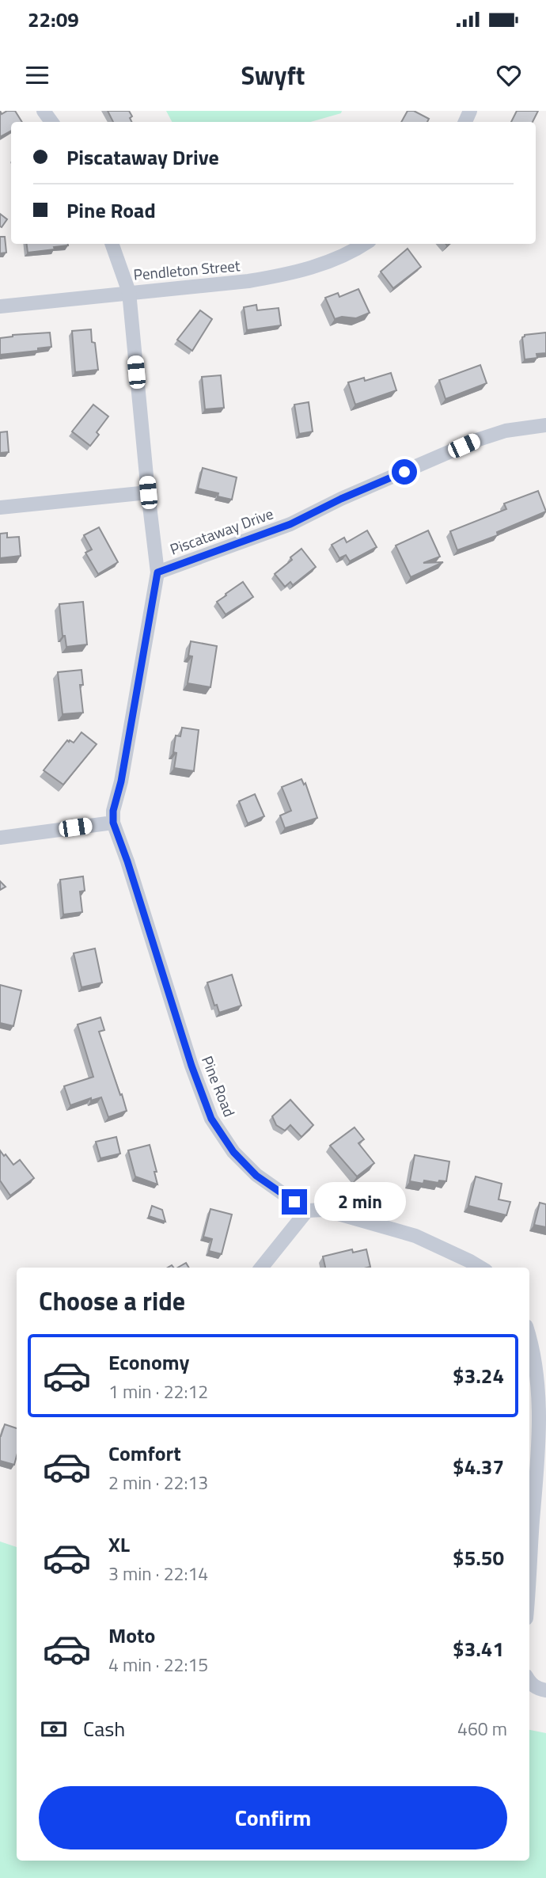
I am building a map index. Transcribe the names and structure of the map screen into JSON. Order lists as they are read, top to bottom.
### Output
{
  "streets": {
    "street": ["Pendleton Street", "Piscataway Drive", "Pine Road"]
  },
  "crossings": [
    ["Piscataway Drive", "Pine Road"]
  ],
  "page": {
    "status": "22:09",
    "header": "Swyft",
    "banner": ["Piscataway Drive", "Pine Road"],
    "bubble": "2 min",
    "heading": "Choose a ride",
    "list": [
      {
        "name": "Economy",
        "note": "1 min · 22:12",
        "value": "$3.24"
      },
      {
        "name": "Comfort",
        "note": "2 min · 22:13",
        "value": "$4.37"
      },
      {
        "name": "XL",
        "note": "3 min · 22:14",
        "value": "$5.50"
      },
      {
        "name": "Moto",
        "note": "4 min · 22:15",
        "value": "$3.41"
      }
    ],
    "pay": ["Cash", "460 m"],
    "buttons": "Confirm"
  }
}
